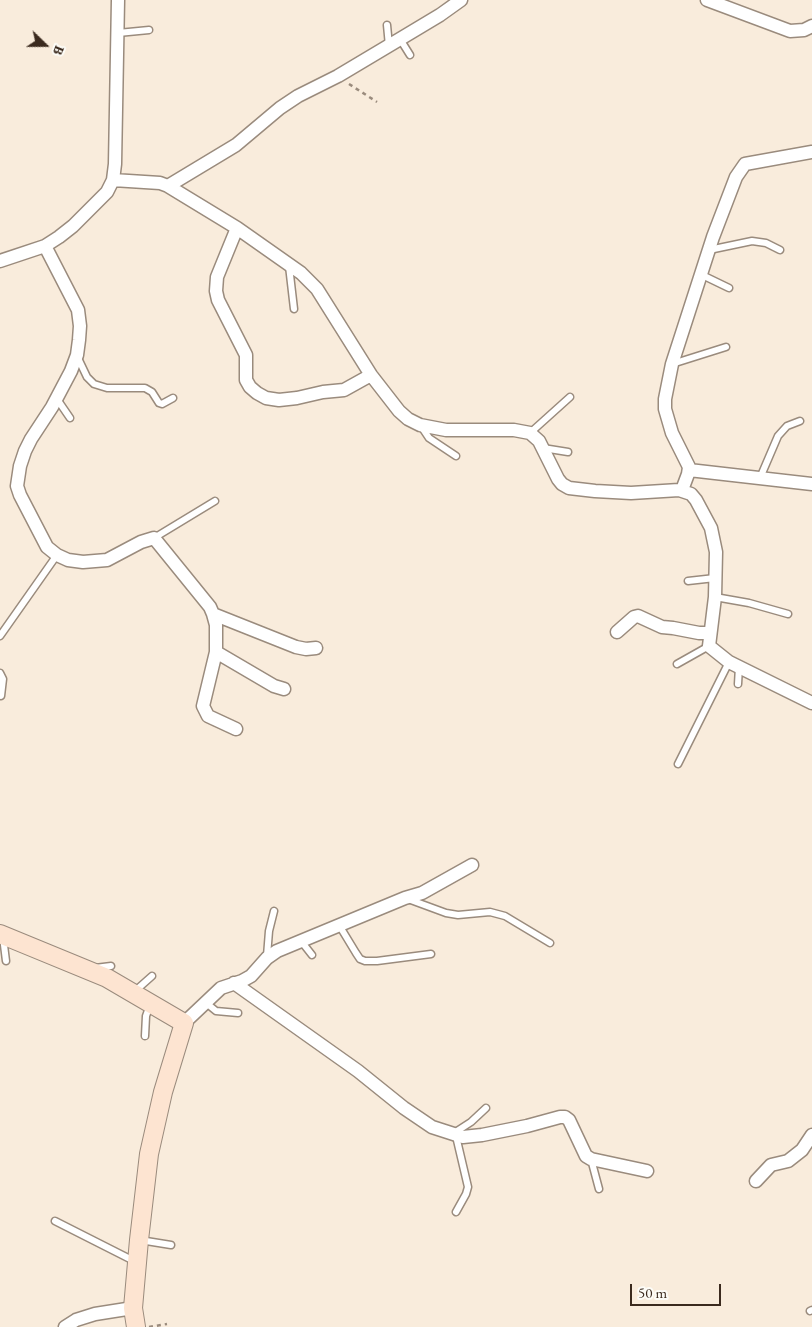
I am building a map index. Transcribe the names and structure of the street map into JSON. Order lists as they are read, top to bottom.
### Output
{
  "scale_bar": "50 m",
  "north": "right"
}
